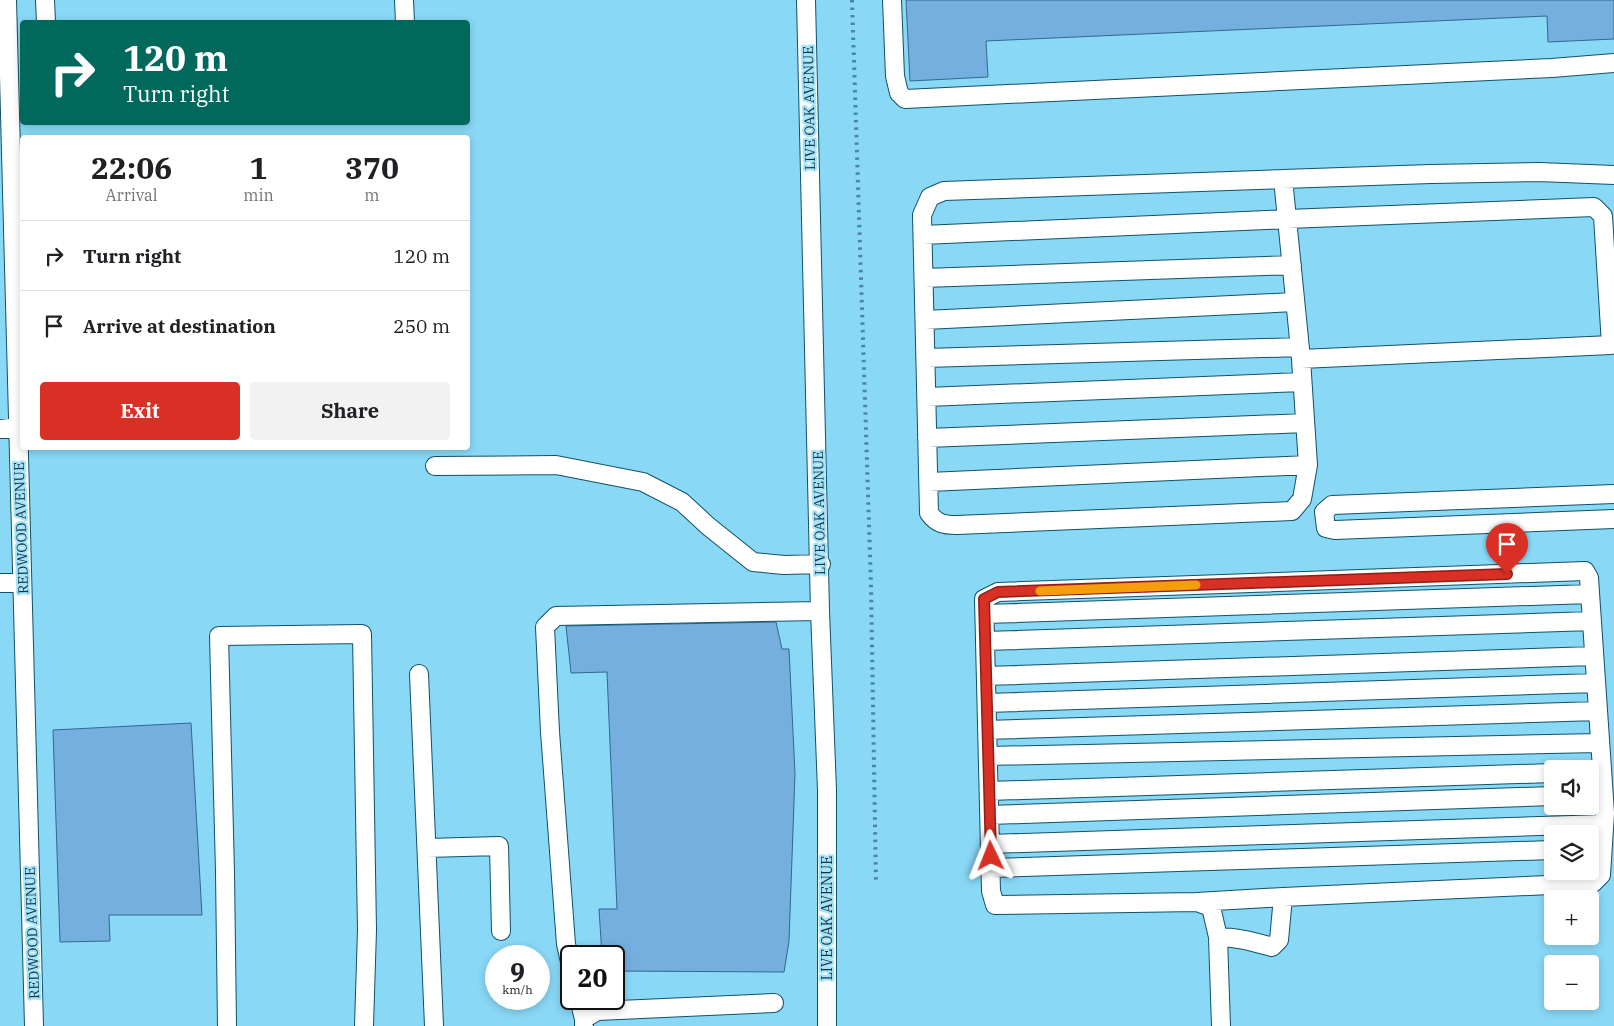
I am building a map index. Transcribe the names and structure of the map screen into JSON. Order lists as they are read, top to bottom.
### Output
{
  "streets": {
    "street": ["LIVE OAK AVENUE", "REDWOOD AVENUE"]
  },
  "page": {
    "turn": ["120 m", "Turn right"],
    "eta": [
      "22:06",
      "Arrival",
      "1",
      "min",
      "370",
      "m"
    ],
    "list": [
      {
        "name": "Turn right",
        "value": "120 m"
      },
      {
        "name": "Arrive at destination",
        "value": "250 m"
      }
    ],
    "buttons": ["Exit", "Share"],
    "map_buttons": ["+", "−"],
    "speed": "9 km/h",
    "limit": "20"
  }
}
